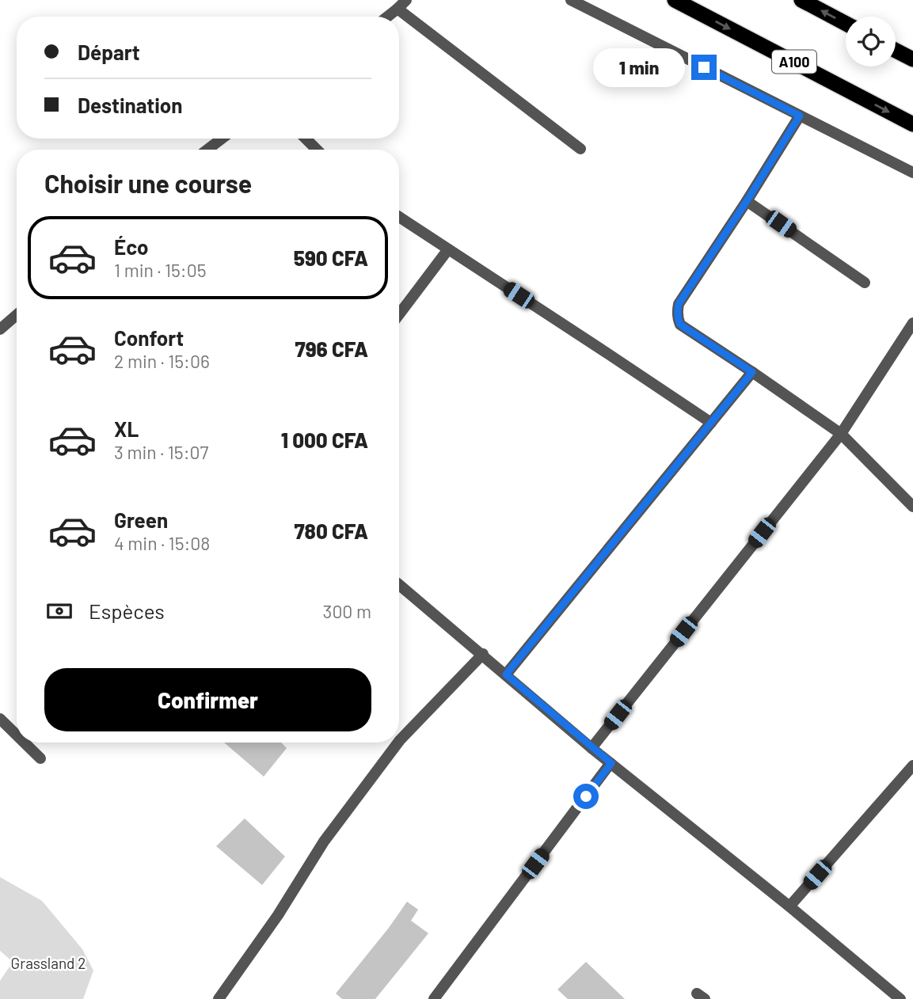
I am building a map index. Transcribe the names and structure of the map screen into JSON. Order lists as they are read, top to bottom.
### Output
{
  "streets": {
    "highway": ["A100"]
  },
  "parks": ["Grassland 2"],
  "page": {
    "banner": ["Départ", "Destination"],
    "bubble": "1 min",
    "heading": "Choisir une course",
    "list": [
      {
        "name": "Éco",
        "note": "1 min · 15:05",
        "value": "590 CFA"
      },
      {
        "name": "Confort",
        "note": "2 min · 15:06",
        "value": "796 CFA"
      },
      {
        "name": "XL",
        "note": "3 min · 15:07",
        "value": "1 000 CFA"
      },
      {
        "name": "Green",
        "note": "4 min · 15:08",
        "value": "780 CFA"
      }
    ],
    "pay": ["Espèces", "300 m"],
    "buttons": "Confirmer"
  }
}
